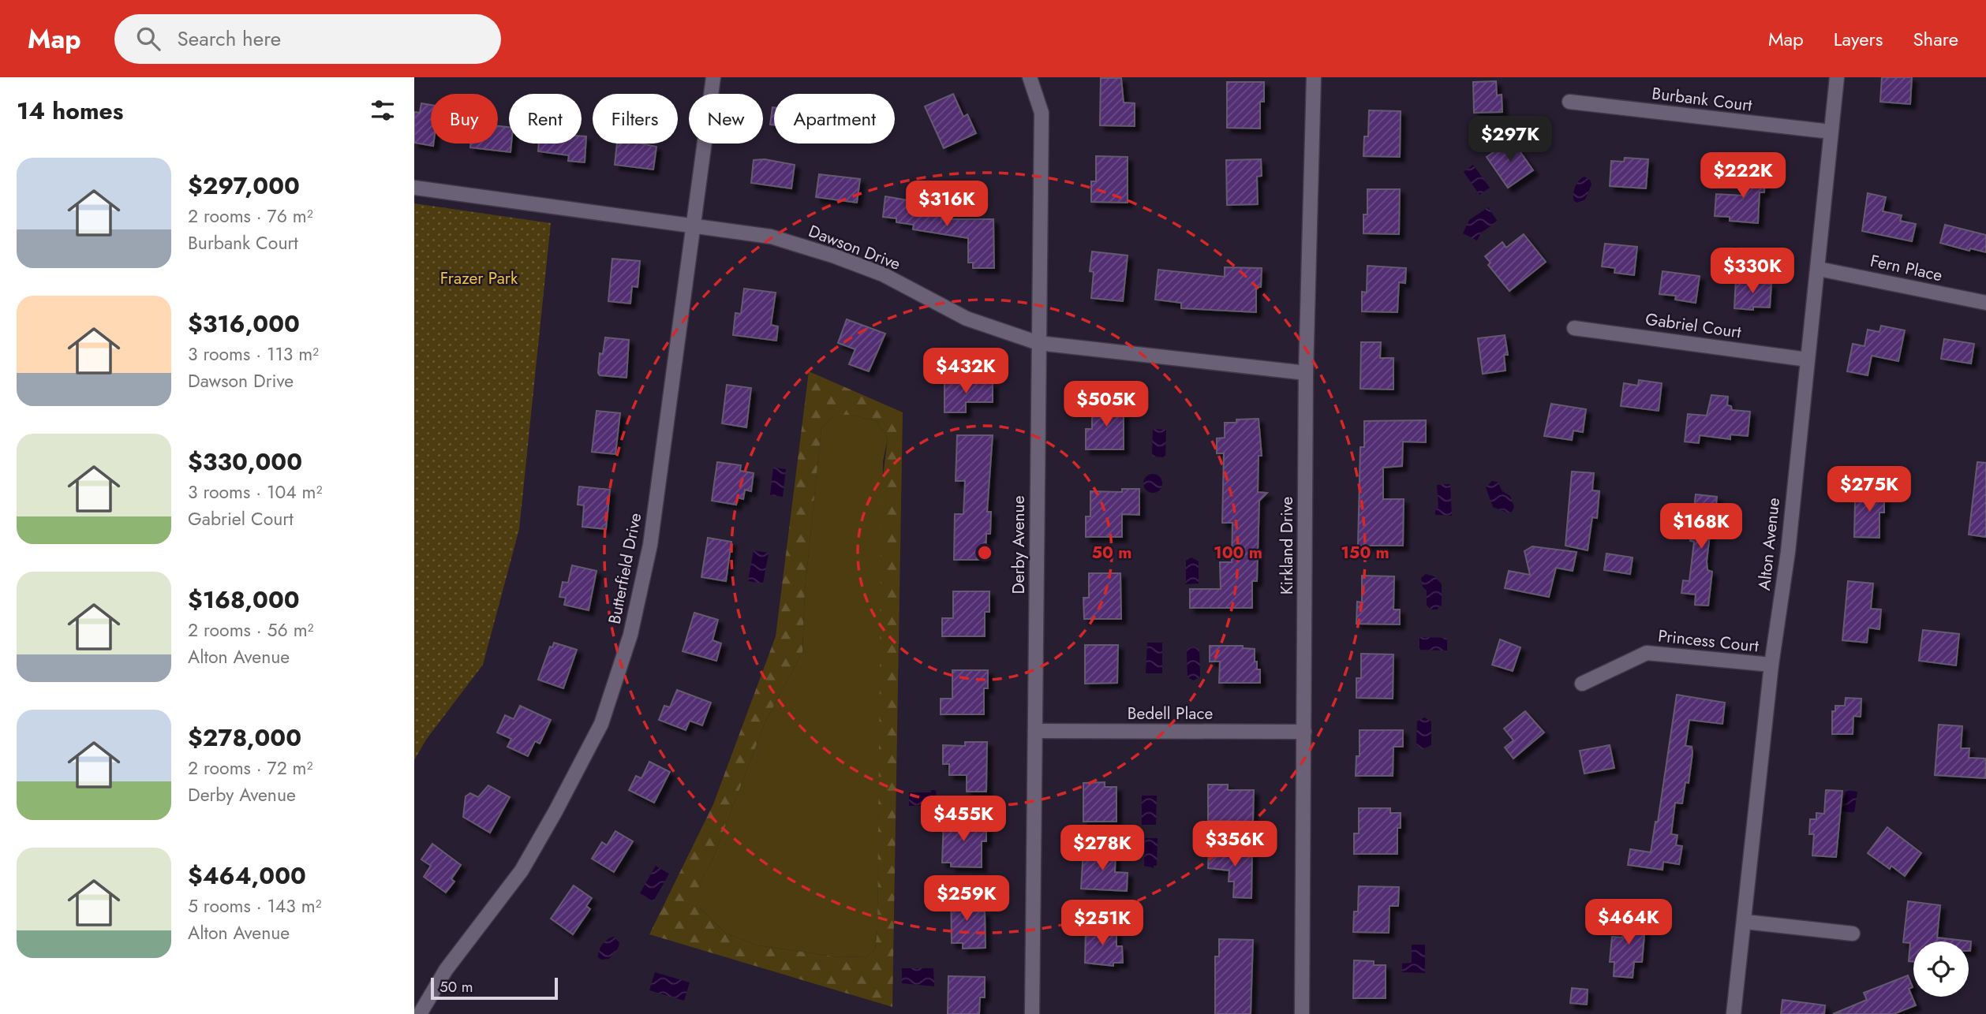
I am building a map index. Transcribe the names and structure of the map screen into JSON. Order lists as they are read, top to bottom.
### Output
{
  "streets": {
    "street": [
      "Burbank Court",
      "Dawson Drive",
      "Fern Place",
      "Gabriel Court",
      "Alton Avenue",
      "Derby Avenue",
      "Kirkland Drive",
      "Butterfield Drive",
      "Princess Court",
      "Bedell Place"
    ]
  },
  "crossings": [
    ["Burbank Court", "Alton Avenue"],
    ["Dawson Drive", "Derby Avenue"],
    ["Dawson Drive", "Kirkland Drive"],
    ["Dawson Drive", "Butterfield Drive"],
    ["Fern Place", "Alton Avenue"],
    ["Gabriel Court", "Alton Avenue"],
    ["Alton Avenue", "Princess Court"],
    ["Derby Avenue", "Bedell Place"],
    ["Kirkland Drive", "Bedell Place"]
  ],
  "parks": ["Frazer Park"],
  "scale_bar": "50 m",
  "page": {
    "header": "Map",
    "search": "Search here",
    "nav": ["Map", "Layers", "Share"],
    "heading": "14 homes",
    "chip": [
      "Buy",
      "Rent",
      "Filters",
      "New",
      "Apartment"
    ],
    "price": [
      "$297K",
      "$222K",
      "$316K",
      "$330K",
      "$432K",
      "$505K",
      "$275K",
      "$168K",
      "$455K",
      "$356K",
      "$278K",
      "$259K",
      "$464K",
      "$251K"
    ],
    "list": [
      {
        "name": "$297,000",
        "note": "2 rooms · 76 m² · Burbank Court"
      },
      {
        "name": "$316,000",
        "note": "3 rooms · 113 m² · Dawson Drive"
      },
      {
        "name": "$330,000",
        "note": "3 rooms · 104 m² · Gabriel Court"
      },
      {
        "name": "$168,000",
        "note": "2 rooms · 56 m² · Alton Avenue"
      },
      {
        "name": "$278,000",
        "note": "2 rooms · 72 m² · Derby Avenue"
      },
      {
        "name": "$464,000",
        "note": "5 rooms · 143 m² · Alton Avenue"
      }
    ],
    "scale": "50 m"
  },
  "rings": ["50 m", "100 m", "150 m"]
}
